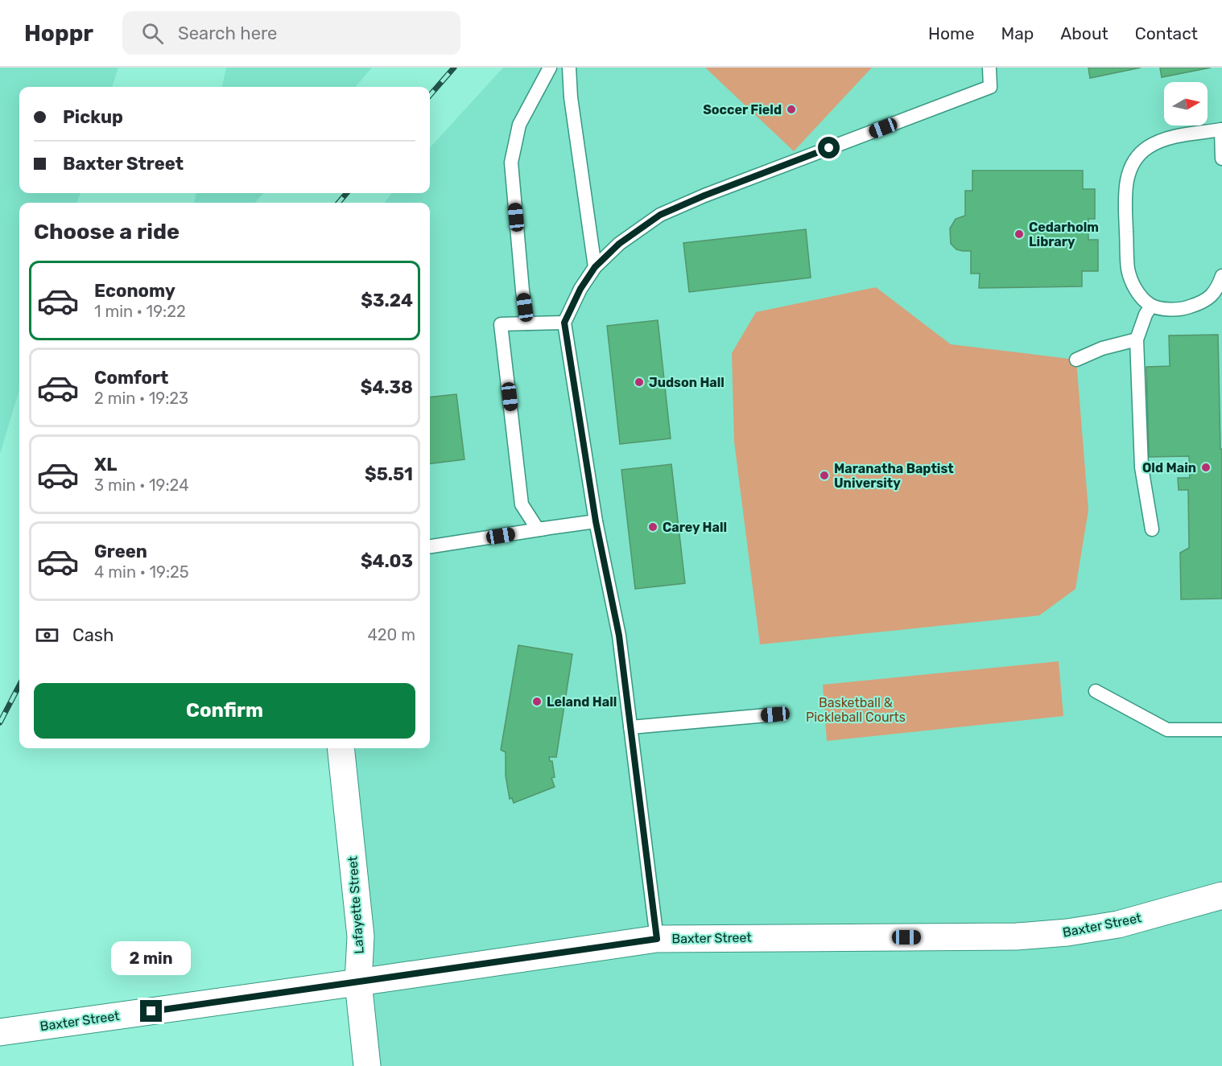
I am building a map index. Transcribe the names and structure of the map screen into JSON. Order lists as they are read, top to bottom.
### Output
{
  "streets": {
    "street": ["Lafayette Street", "Baxter Street"]
  },
  "crossings": [
    ["Lafayette Street", "Baxter Street"]
  ],
  "parks": ["Basketball & Pickleball Courts"],
  "places": [
    "Soccer Field",
    "Cedarholm Library",
    "Judson Hall",
    "Old Main",
    "Maranatha Baptist University",
    "Carey Hall",
    "Leland Hall"
  ],
  "north": "right",
  "page": {
    "header": "Hoppr",
    "search": "Search here",
    "nav": [
      "Home",
      "Map",
      "About",
      "Contact"
    ],
    "banner": ["Pickup", "Baxter Street"],
    "heading": "Choose a ride",
    "list": [
      {
        "name": "Economy",
        "note": "1 min · 19:22",
        "value": "$3.24"
      },
      {
        "name": "Comfort",
        "note": "2 min · 19:23",
        "value": "$4.38"
      },
      {
        "name": "XL",
        "note": "3 min · 19:24",
        "value": "$5.51"
      },
      {
        "name": "Green",
        "note": "4 min · 19:25",
        "value": "$4.03"
      }
    ],
    "pay": ["Cash", "420 m"],
    "buttons": "Confirm",
    "bubble": "2 min"
  }
}
